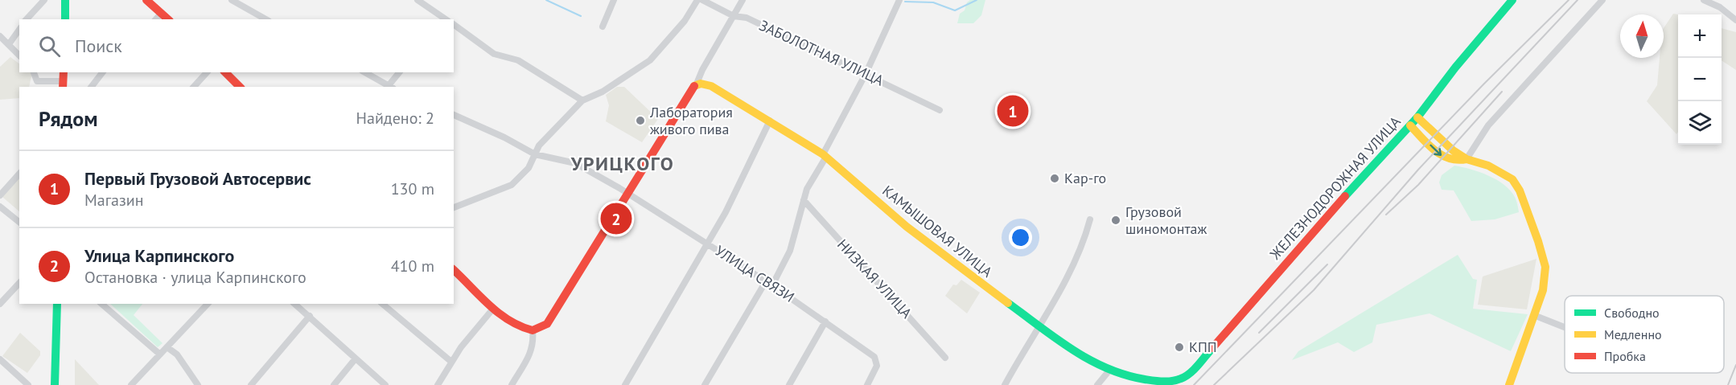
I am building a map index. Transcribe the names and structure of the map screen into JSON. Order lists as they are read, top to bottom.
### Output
{
  "streets": {
    "main road": ["ЖЕЛЕЗНОДОРОЖНАЯ УЛИЦА", "КАМЫШОВАЯ УЛИЦА"],
    "street": ["ЗАБОЛОТНАЯ УЛИЦА", "УЛИЦА СВЯЗИ", "НИЗКАЯ УЛИЦА"]
  },
  "crossings": [
    ["ЖЕЛЕЗНОДОРОЖНАЯ УЛИЦА", "КАМЫШОВАЯ УЛИЦА"]
  ],
  "districts": ["УРИЦКОГО"],
  "places": [
    "Лаборатория живого пива",
    "Кар-го",
    "Грузовой шиномонтаж",
    "КПП"
  ],
  "legend": ["Свободно", "Медленно", "Пробка"],
  "north": "top",
  "page": {
    "map_buttons": ["+", "−"],
    "search": "Поиск",
    "heading": ["Рядом", "Найдено: 2"],
    "pins": ["1", "2"],
    "list": [
      {
        "mark": "1",
        "name": "Первый Грузовой Автосервис",
        "note": "Магазин",
        "value": "130 m"
      },
      {
        "mark": "2",
        "name": "Улица Карпинского",
        "note": "Остановка · улица Карпинского",
        "value": "410 m"
      }
    ]
  }
}
